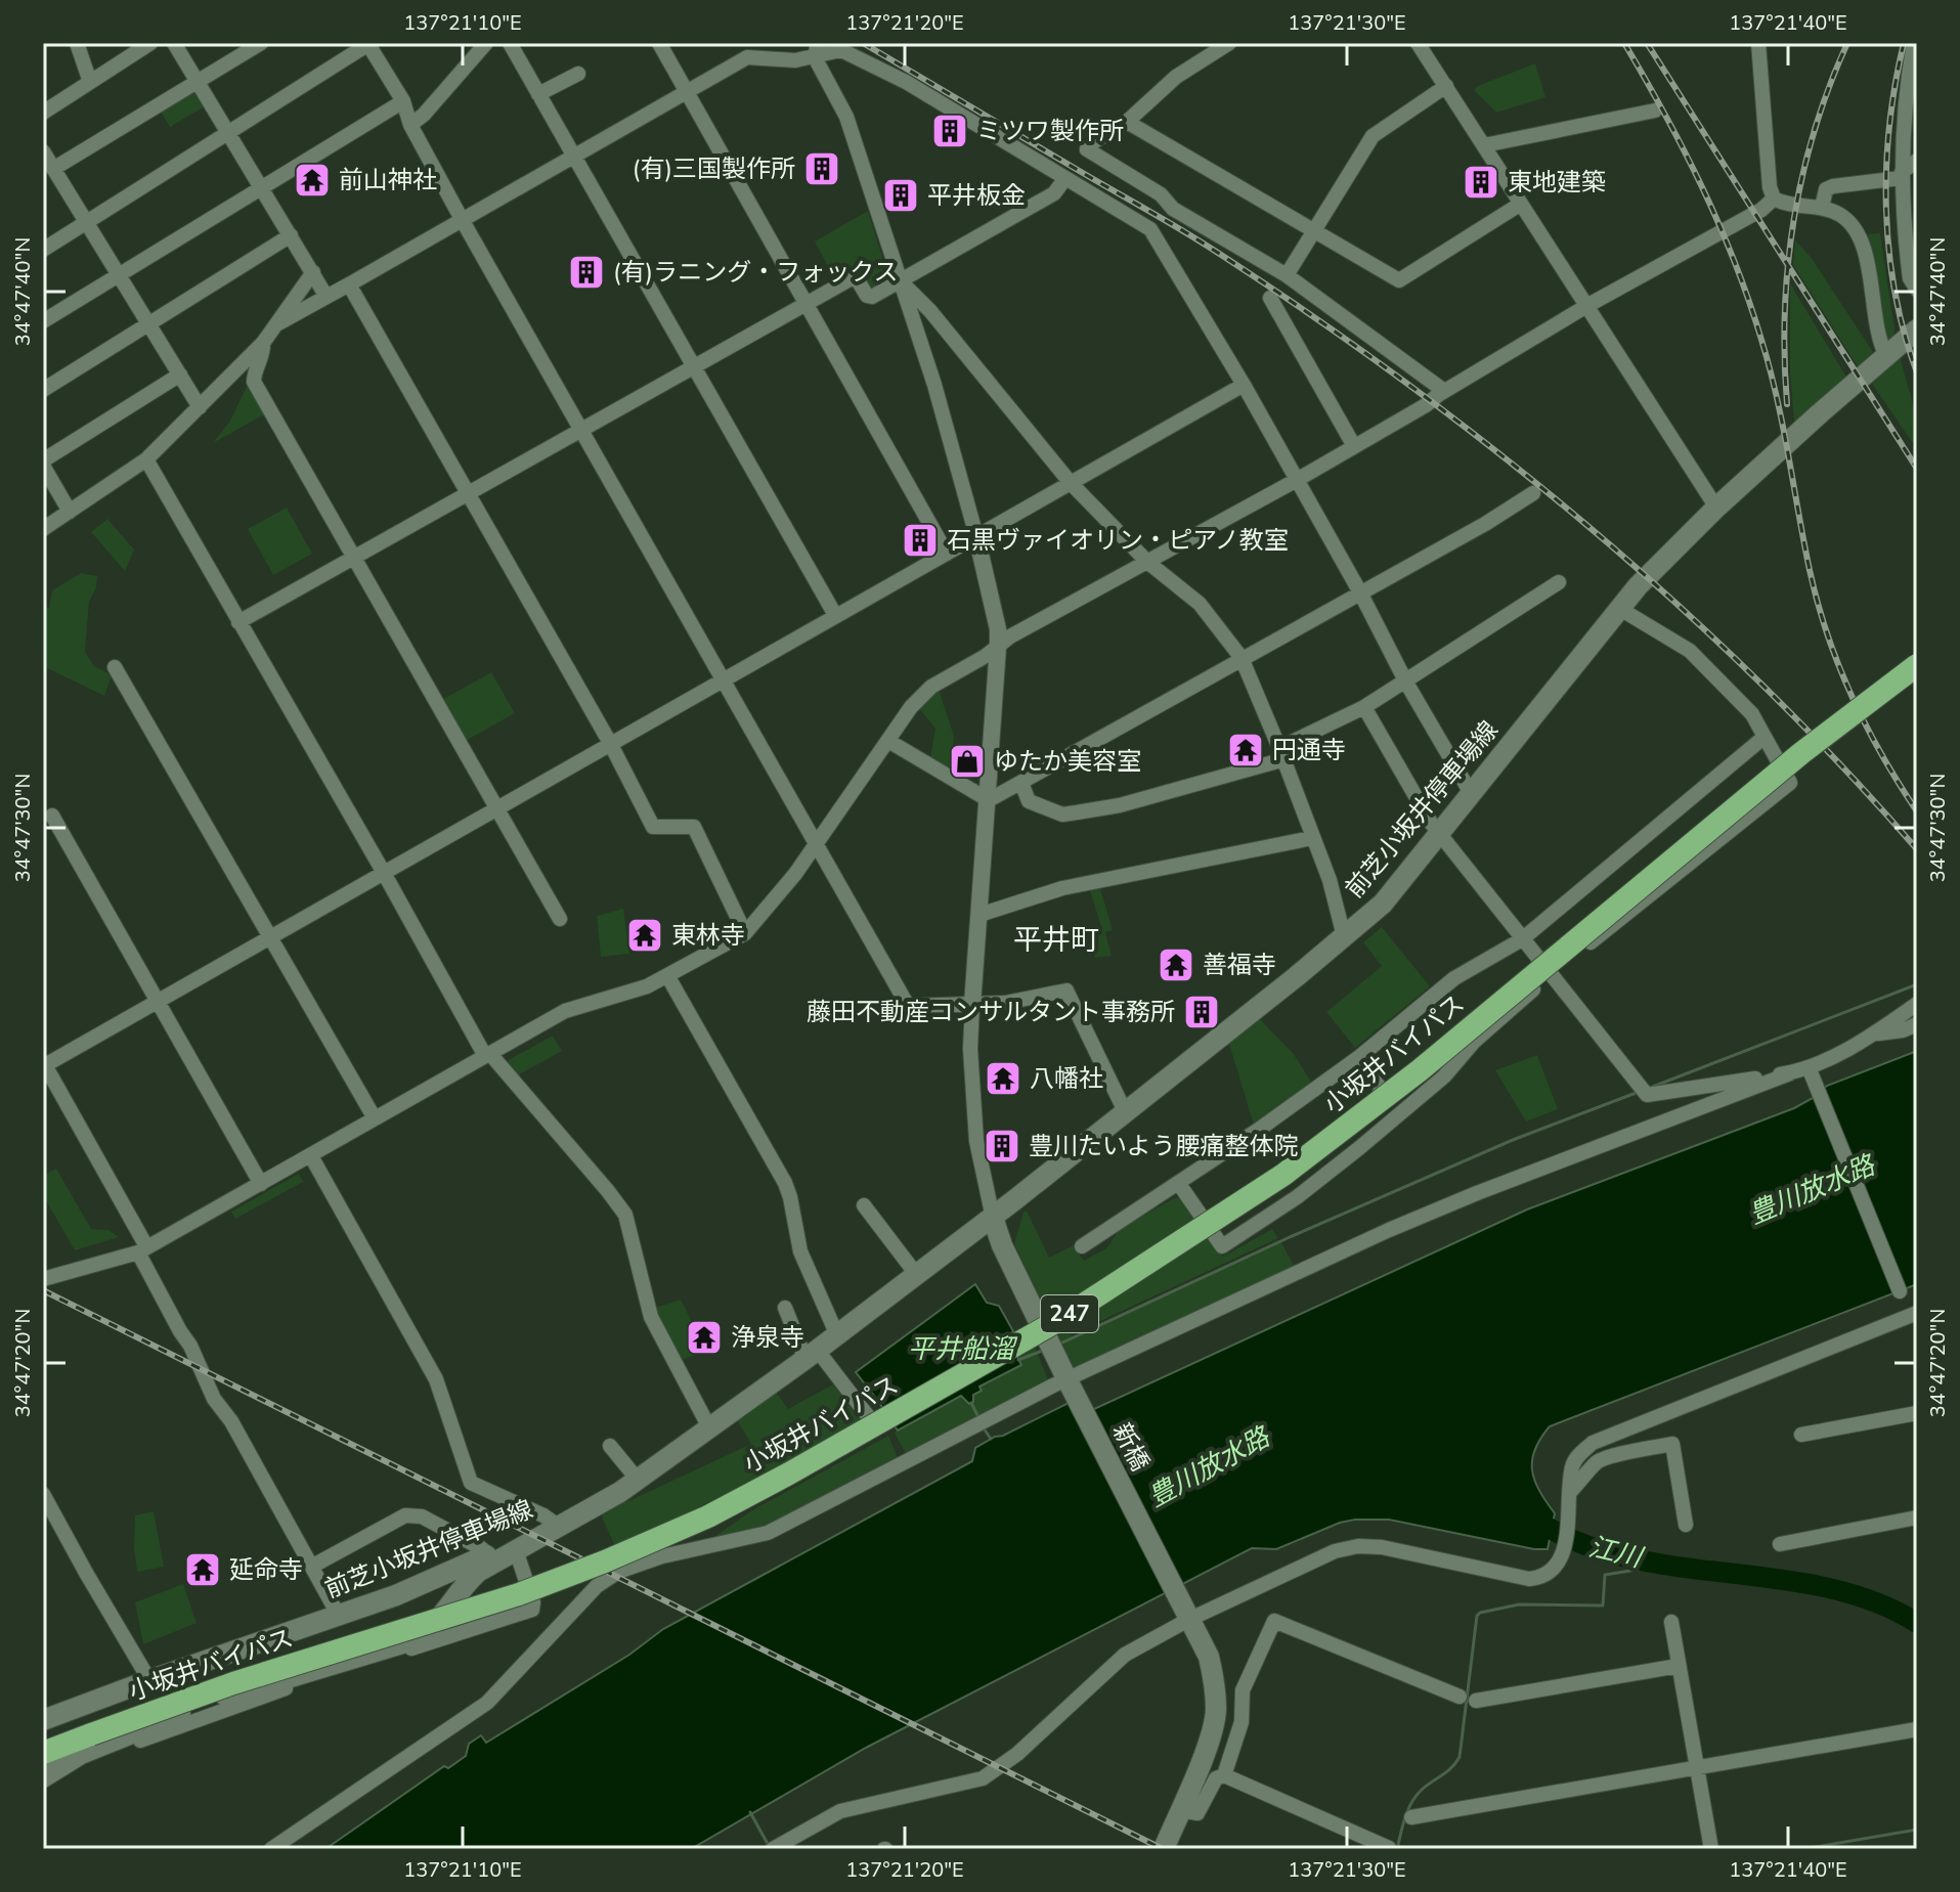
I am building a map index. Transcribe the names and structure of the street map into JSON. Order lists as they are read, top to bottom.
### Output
{
  "streets": {
    "highway": ["小坂井バイパス", "247"],
    "main road": ["前芝小坂井停車場線", "新橋"]
  },
  "crossings": [
    ["前芝小坂井停車場線", "新橋"]
  ],
  "districts": ["平井町"],
  "water": ["豊川放水路", "平井船溜", "江川"],
  "places": {
    "building": [
      "ミツワ製作所",
      "(有)三国製作所",
      "東地建築",
      "平井板金",
      "(有)ラニング・フォックス",
      "石黒ヴァイオリン・ピアノ教室",
      "藤田不動産コンサルタント事務所",
      "豊川たいよう腰痛整体院"
    ],
    "temple": [
      "前山神社",
      "円通寺",
      "東林寺",
      "善福寺",
      "八幡社",
      "浄泉寺",
      "延命寺"
    ],
    "shop": ["ゆたか美容室"]
  },
  "coordinates": [
    "137°21'10\"E",
    "137°21'20\"E",
    "137°21'30\"E",
    "137°21'40\"E",
    "34°47'40\"N",
    "34°47'30\"N",
    "34°47'20\"N"
  ]
}
